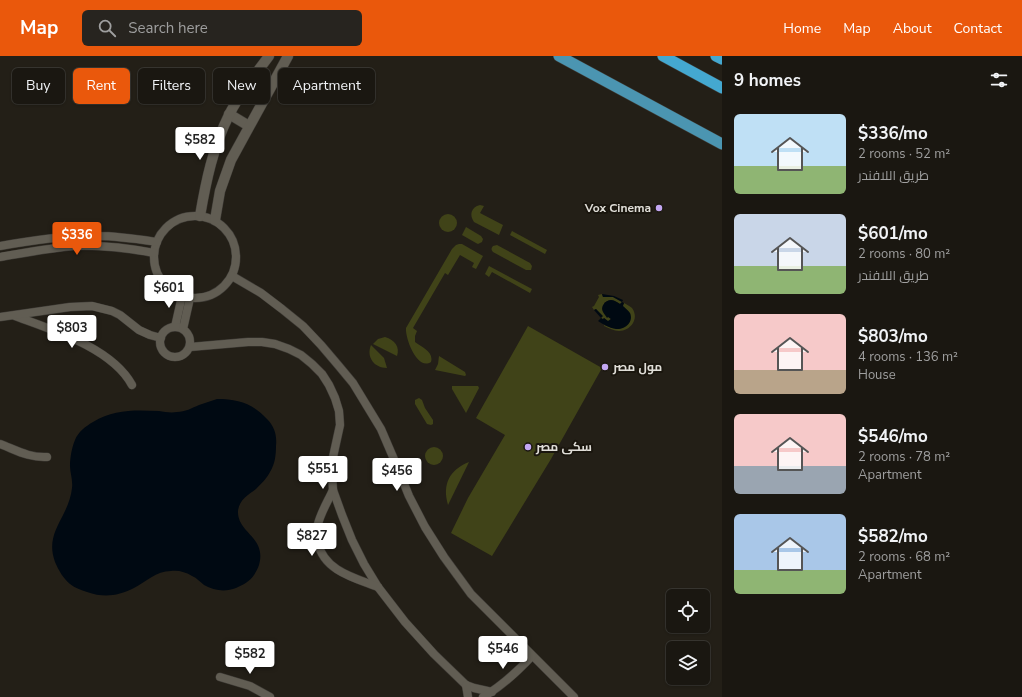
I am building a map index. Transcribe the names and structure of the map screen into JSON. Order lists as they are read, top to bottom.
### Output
{
  "places": ["Vox Cinema", "مول مصر", "سكى مصر"],
  "page": {
    "header": "Map",
    "search": "Search here",
    "nav": [
      "Home",
      "Map",
      "About",
      "Contact"
    ],
    "heading": "9 homes",
    "chip": [
      "Buy",
      "Rent",
      "Filters",
      "New",
      "Apartment"
    ],
    "list": [
      {
        "name": "$336/mo",
        "note": "2 rooms · 52 m² · طريق اللافندر"
      },
      {
        "name": "$601/mo",
        "note": "2 rooms · 80 m² · طريق اللافندر"
      },
      {
        "name": "$803/mo",
        "note": "4 rooms · 136 m² · House"
      },
      {
        "name": "$546/mo",
        "note": "2 rooms · 78 m² · Apartment"
      },
      {
        "name": "$582/mo",
        "note": "2 rooms · 68 m² · Apartment"
      }
    ],
    "price": [
      "$582",
      "$336",
      "$601",
      "$803",
      "$551",
      "$456",
      "$827",
      "$546",
      "$582"
    ]
  }
}
